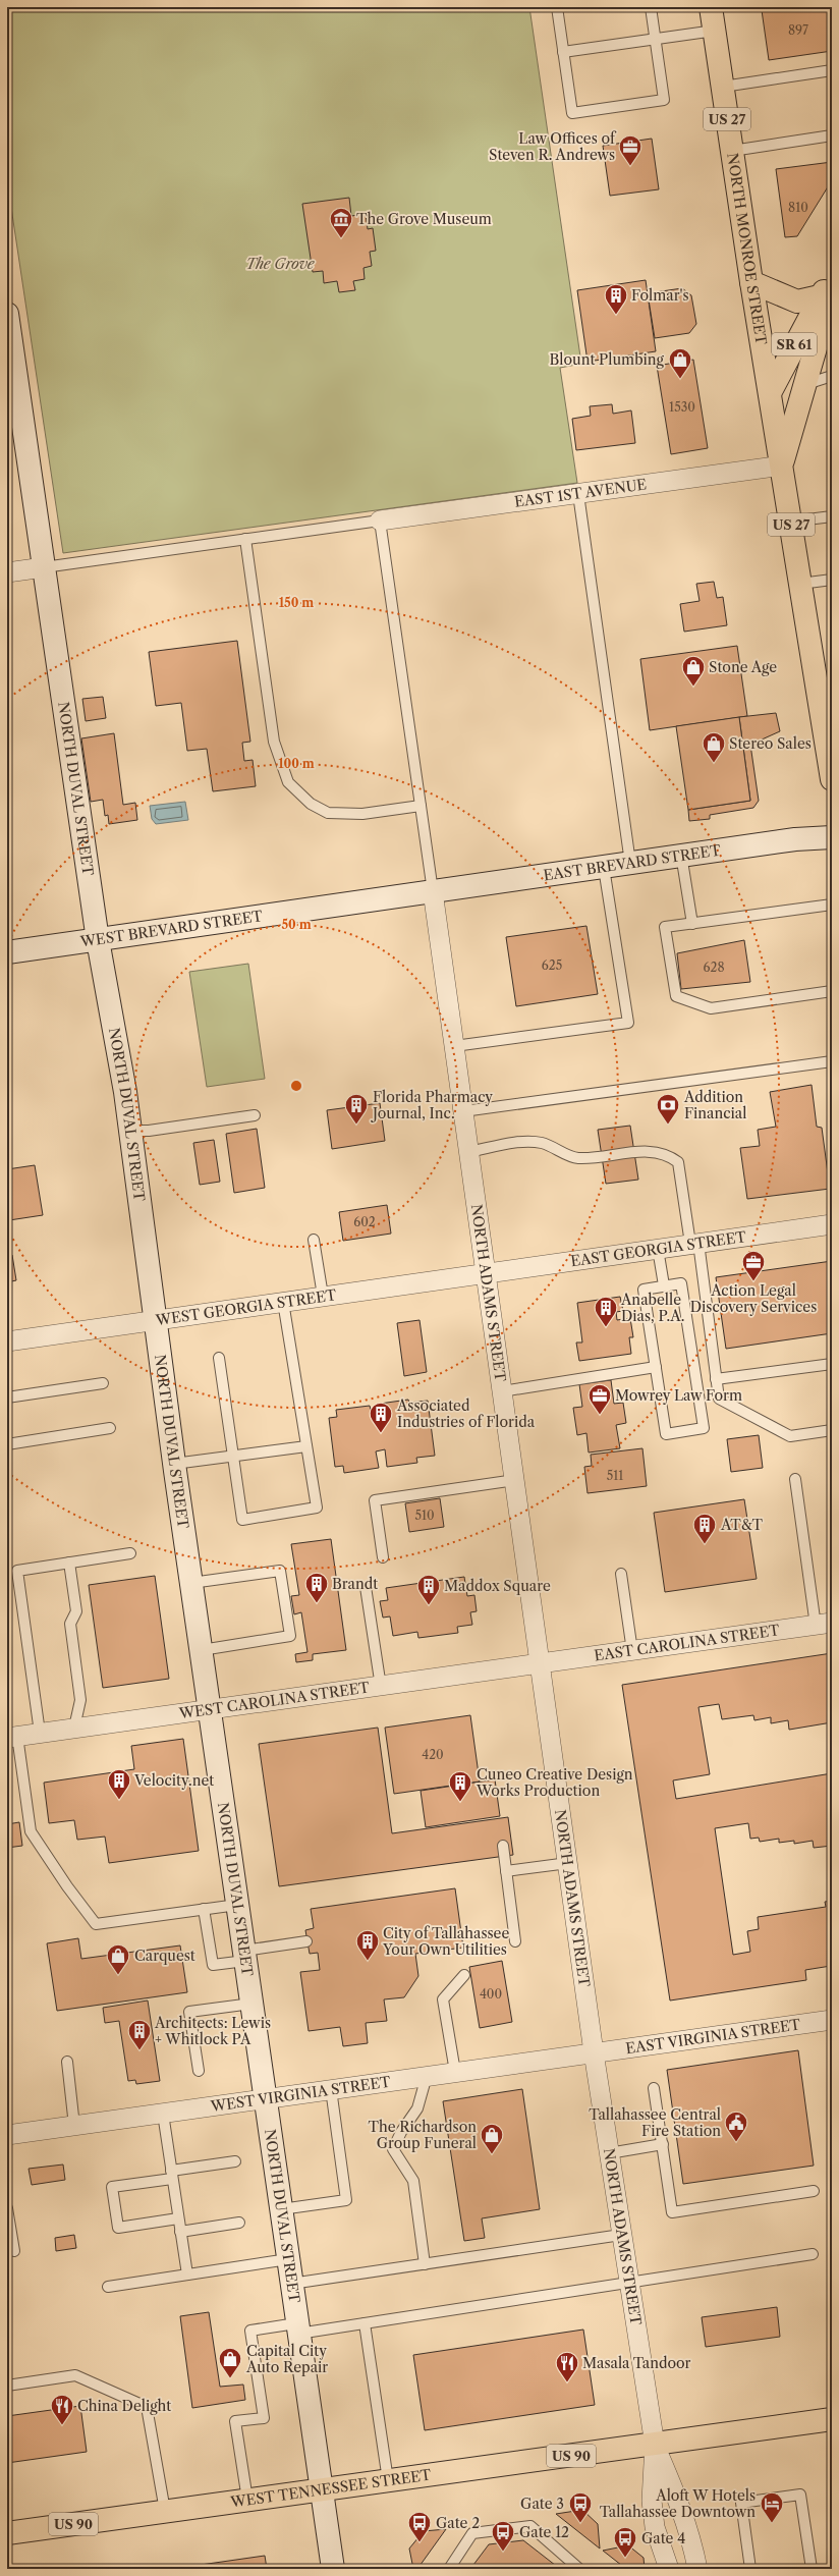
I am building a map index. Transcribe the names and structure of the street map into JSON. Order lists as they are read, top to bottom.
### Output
{
  "streets": {
    "main road": [
      "US 27",
      "NORTH MONROE STREET",
      "SR 61",
      "NORTH DUVAL STREET",
      "EAST BREVARD STREET",
      "WEST BREVARD STREET",
      "US 90",
      "WEST TENNESSEE STREET"
    ],
    "street": [
      "EAST 1ST AVENUE",
      "EAST GEORGIA STREET",
      "NORTH ADAMS STREET",
      "WEST GEORGIA STREET",
      "EAST CAROLINA STREET",
      "WEST CAROLINA STREET",
      "EAST VIRGINIA STREET",
      "WEST VIRGINIA STREET"
    ]
  },
  "crossings": [
    ["NORTH MONROE STREET", "SR 61"],
    ["NORTH MONROE STREET", "EAST 1ST AVENUE"],
    ["SR 61", "EAST 1ST AVENUE"],
    ["NORTH DUVAL STREET", "WEST BREVARD STREET"],
    ["NORTH DUVAL STREET", "WEST GEORGIA STREET"],
    ["NORTH DUVAL STREET", "WEST CAROLINA STREET"],
    ["NORTH DUVAL STREET", "WEST VIRGINIA STREET"],
    ["NORTH DUVAL STREET", "WEST TENNESSEE STREET"],
    ["EAST BREVARD STREET", "WEST BREVARD STREET"],
    ["EAST BREVARD STREET", "NORTH ADAMS STREET"],
    ["WEST BREVARD STREET", "NORTH ADAMS STREET"],
    ["EAST GEORGIA STREET", "NORTH ADAMS STREET"],
    ["EAST GEORGIA STREET", "WEST GEORGIA STREET"],
    ["NORTH ADAMS STREET", "WEST GEORGIA STREET"],
    ["NORTH ADAMS STREET", "EAST CAROLINA STREET"],
    ["NORTH ADAMS STREET", "WEST CAROLINA STREET"],
    ["NORTH ADAMS STREET", "EAST VIRGINIA STREET"],
    ["NORTH ADAMS STREET", "WEST VIRGINIA STREET"],
    ["NORTH ADAMS STREET", "US 90"],
    ["NORTH ADAMS STREET", "WEST TENNESSEE STREET"],
    ["EAST CAROLINA STREET", "WEST CAROLINA STREET"],
    ["EAST VIRGINIA STREET", "WEST VIRGINIA STREET"],
    ["US 90", "WEST TENNESSEE STREET"]
  ],
  "parks": ["The Grove"],
  "places": {
    "office": ["Law Offices of Steven R. Andrews", "Action Legal Discovery Services", "Mowrey Law Form"],
    "museum": ["The Grove Museum"],
    "building": [
      "Folmar's",
      "Florida Pharmacy Journal, Inc.",
      "Anabelle Dias, P.A.",
      "Associated Industries of Florida",
      "AT&T",
      "Brandt",
      "Maddox Square",
      "Velocity.net",
      "Cuneo Creative Design Works Production",
      "City of Tallahassee Your Own Utilities",
      "Architects: Lewis + Whitlock PA"
    ],
    "shop": [
      "Blount Plumbing",
      "Stone Age",
      "Stereo Sales",
      "Carquest",
      "The Richardson Group Funeral",
      "Capital City Auto Repair"
    ],
    "bank": ["Addition Financial"],
    "public building": ["Tallahassee Central Fire Station"],
    "restaurant": ["Masala Tandoor", "China Delight"],
    "bus stop": [
      "Gate 3",
      "Gate 2",
      "Gate 12",
      "Gate 4"
    ],
    "hotel": ["Aloft W Hotels Tallahassee Downtown"]
  },
  "house_numbers": [
    "897",
    "810",
    "1530",
    "625",
    "628",
    "602",
    "511",
    "510",
    "420",
    "400"
  ],
  "rings": ["150 m", "100 m", "50 m"]
}
